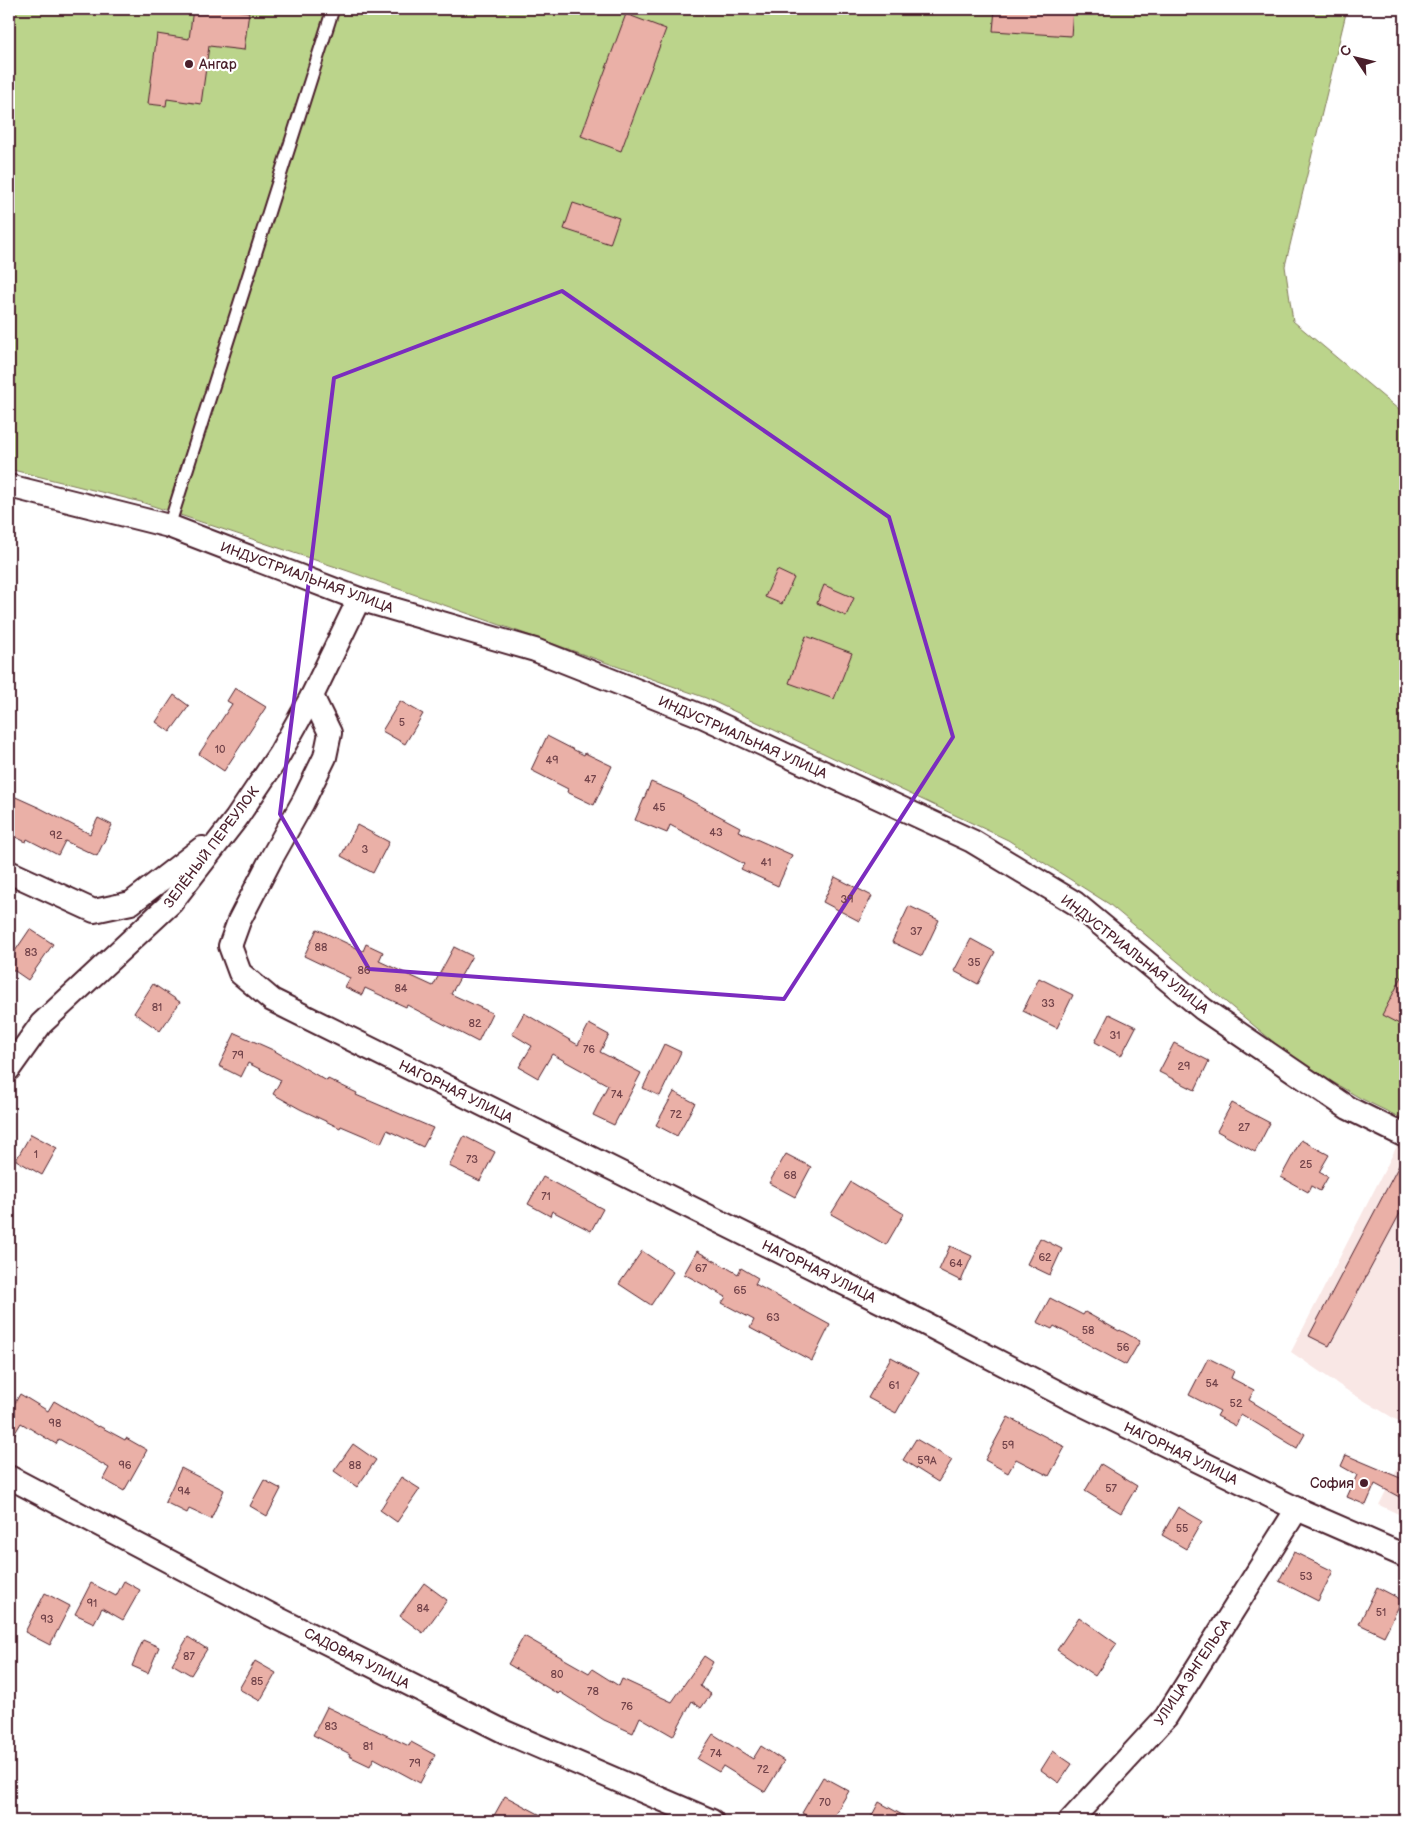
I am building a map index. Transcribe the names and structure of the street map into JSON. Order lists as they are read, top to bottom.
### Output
{
  "streets": {
    "street": [
      "ИНДУСТРИАЛЬНАЯ УЛИЦА",
      "ЗЕЛЁНЫЙ ПЕРЕУЛОК",
      "НАГОРНАЯ УЛИЦА",
      "САДОВАЯ УЛИЦА",
      "УЛИЦА ЭНГЕЛЬСА"
    ]
  },
  "crossings": [
    ["ИНДУСТРИАЛЬНАЯ УЛИЦА", "ЗЕЛЁНЫЙ ПЕРЕУЛОК"],
    ["ЗЕЛЁНЫЙ ПЕРЕУЛОК", "НАГОРНАЯ УЛИЦА"],
    ["НАГОРНАЯ УЛИЦА", "УЛИЦА ЭНГЕЛЬСА"]
  ],
  "places": ["Ангар", "София"],
  "house_numbers": [
    "5",
    "10",
    "49",
    "47",
    "45",
    "43",
    "92",
    "3",
    "41",
    "39",
    "37",
    "88",
    "83",
    "35",
    "86",
    "84",
    "33",
    "81",
    "82",
    "31",
    "76",
    "79",
    "29",
    "74",
    "72",
    "27",
    "1",
    "73",
    "25",
    "68",
    "71",
    "62",
    "64",
    "67",
    "65",
    "63",
    "58",
    "56",
    "54",
    "61",
    "52",
    "98",
    "59",
    "59А",
    "96",
    "88",
    "57",
    "94",
    "55",
    "53",
    "91",
    "84",
    "51",
    "93",
    "87",
    "80",
    "85",
    "78",
    "76",
    "83",
    "81",
    "74",
    "79",
    "72",
    "70"
  ],
  "north": "top left"
}
